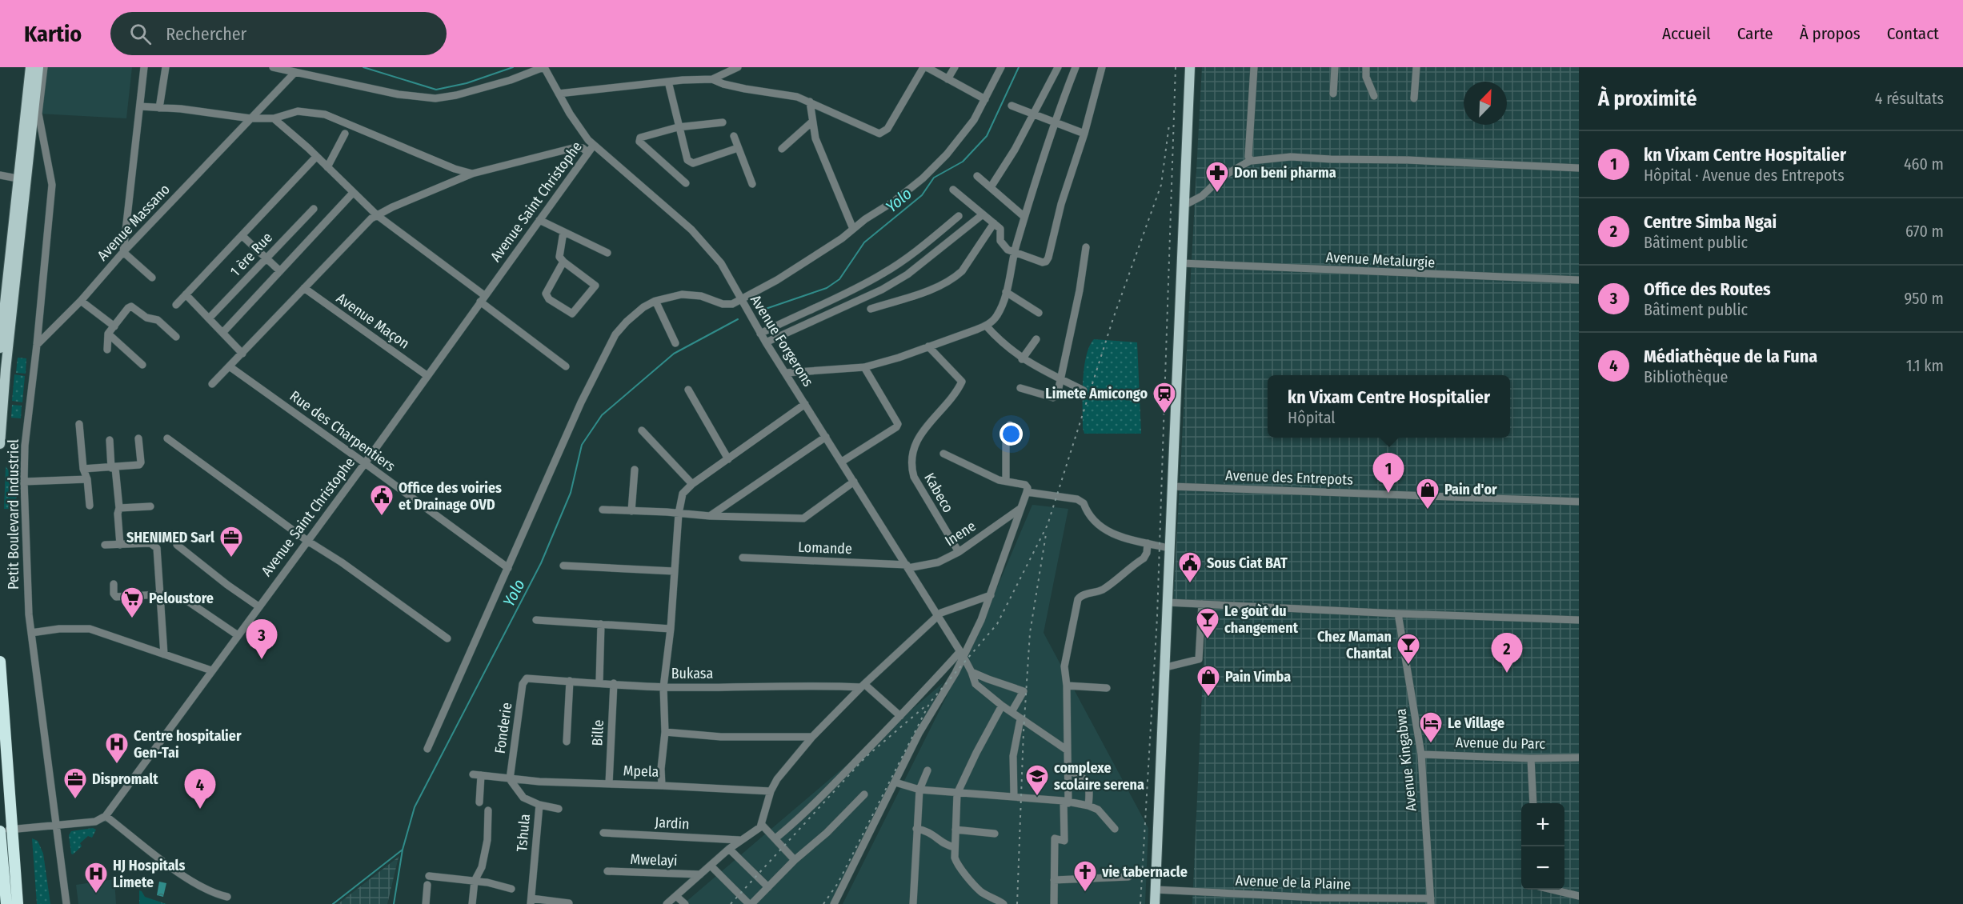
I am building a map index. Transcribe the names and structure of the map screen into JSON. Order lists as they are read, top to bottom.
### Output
{
  "streets": {
    "street": [
      "Avenue Saint Christophe",
      "Avenue Massano",
      "1 ère Rue",
      "Avenue Metalurgie",
      "Avenue Maçon",
      "Avenue Forgerons",
      "Rue des Charpentiers",
      "Avenue des Entrepots",
      "Kabeco",
      "Petit Boulevard Industriel",
      "Inene",
      "Lomande",
      "Bukasa",
      "Fonderie",
      "Bille",
      "Avenue du Parc",
      "Avenue Kingabwa",
      "Mpela",
      "Jardin",
      "Tshula",
      "Mwelayi",
      "Avenue de la Plaine"
    ]
  },
  "crossings": [
    ["Avenue Saint Christophe", "Avenue Maçon"],
    ["Avenue Saint Christophe", "Avenue Forgerons"],
    ["Avenue Saint Christophe", "Rue des Charpentiers"],
    ["Avenue Massano", "Petit Boulevard Industriel"],
    ["Avenue Forgerons", "Inene"],
    ["Avenue Forgerons", "Lomande"],
    ["Kabeco", "Inene"],
    ["Inene", "Lomande"],
    ["Bukasa", "Fonderie"],
    ["Bukasa", "Bille"],
    ["Fonderie", "Mpela"],
    ["Fonderie", "Tshula"],
    ["Bille", "Mpela"],
    ["Avenue du Parc", "Avenue Kingabwa"],
    ["Avenue Kingabwa", "Avenue de la Plaine"],
    ["Mpela", "Tshula"]
  ],
  "water": ["Yolo"],
  "places": {
    "pharmacy": ["Don beni pharma"],
    "station": ["Limete Amicongo"],
    "shop": ["Pain d'or", "Pain Vimba"],
    "public building": ["Office des voiries et Drainage OVD", "Sous Ciat BAT"],
    "office": ["SHENIMED Sarl", "Dispromalt"],
    "supermarket": ["Peloustore"],
    "bar": ["Le goùt du changement", "Chez Maman Chantal"],
    "hotel": ["Le Village"],
    "hospital": ["Centre hospitalier Gen-Tai", "HJ Hospitals Limete"],
    "school or university": ["complexe scolaire serena"],
    "church": ["vie tabernacle"]
  },
  "north": "top right",
  "page": {
    "header": "Kartio",
    "search": "Rechercher",
    "nav": [
      "Accueil",
      "Carte",
      "À propos",
      "Contact"
    ],
    "heading": ["À proximité", "4 résultats"],
    "list": [
      {
        "mark": "1",
        "name": "kn Vixam Centre Hospitalier",
        "note": "Hôpital · Avenue des Entrepots",
        "value": "460 m"
      },
      {
        "mark": "2",
        "name": "Centre Simba Ngai",
        "note": "Bâtiment public",
        "value": "670 m"
      },
      {
        "mark": "3",
        "name": "Office des Routes",
        "note": "Bâtiment public",
        "value": "950 m"
      },
      {
        "mark": "4",
        "name": "Médiathèque de la Funa",
        "note": "Bibliothèque",
        "value": "1.1 km"
      }
    ],
    "popup": ["kn Vixam Centre Hospitalier", "Hôpital"],
    "pins": [
      "1",
      "3",
      "2",
      "4"
    ],
    "map_buttons": ["+", "−"]
  }
}
